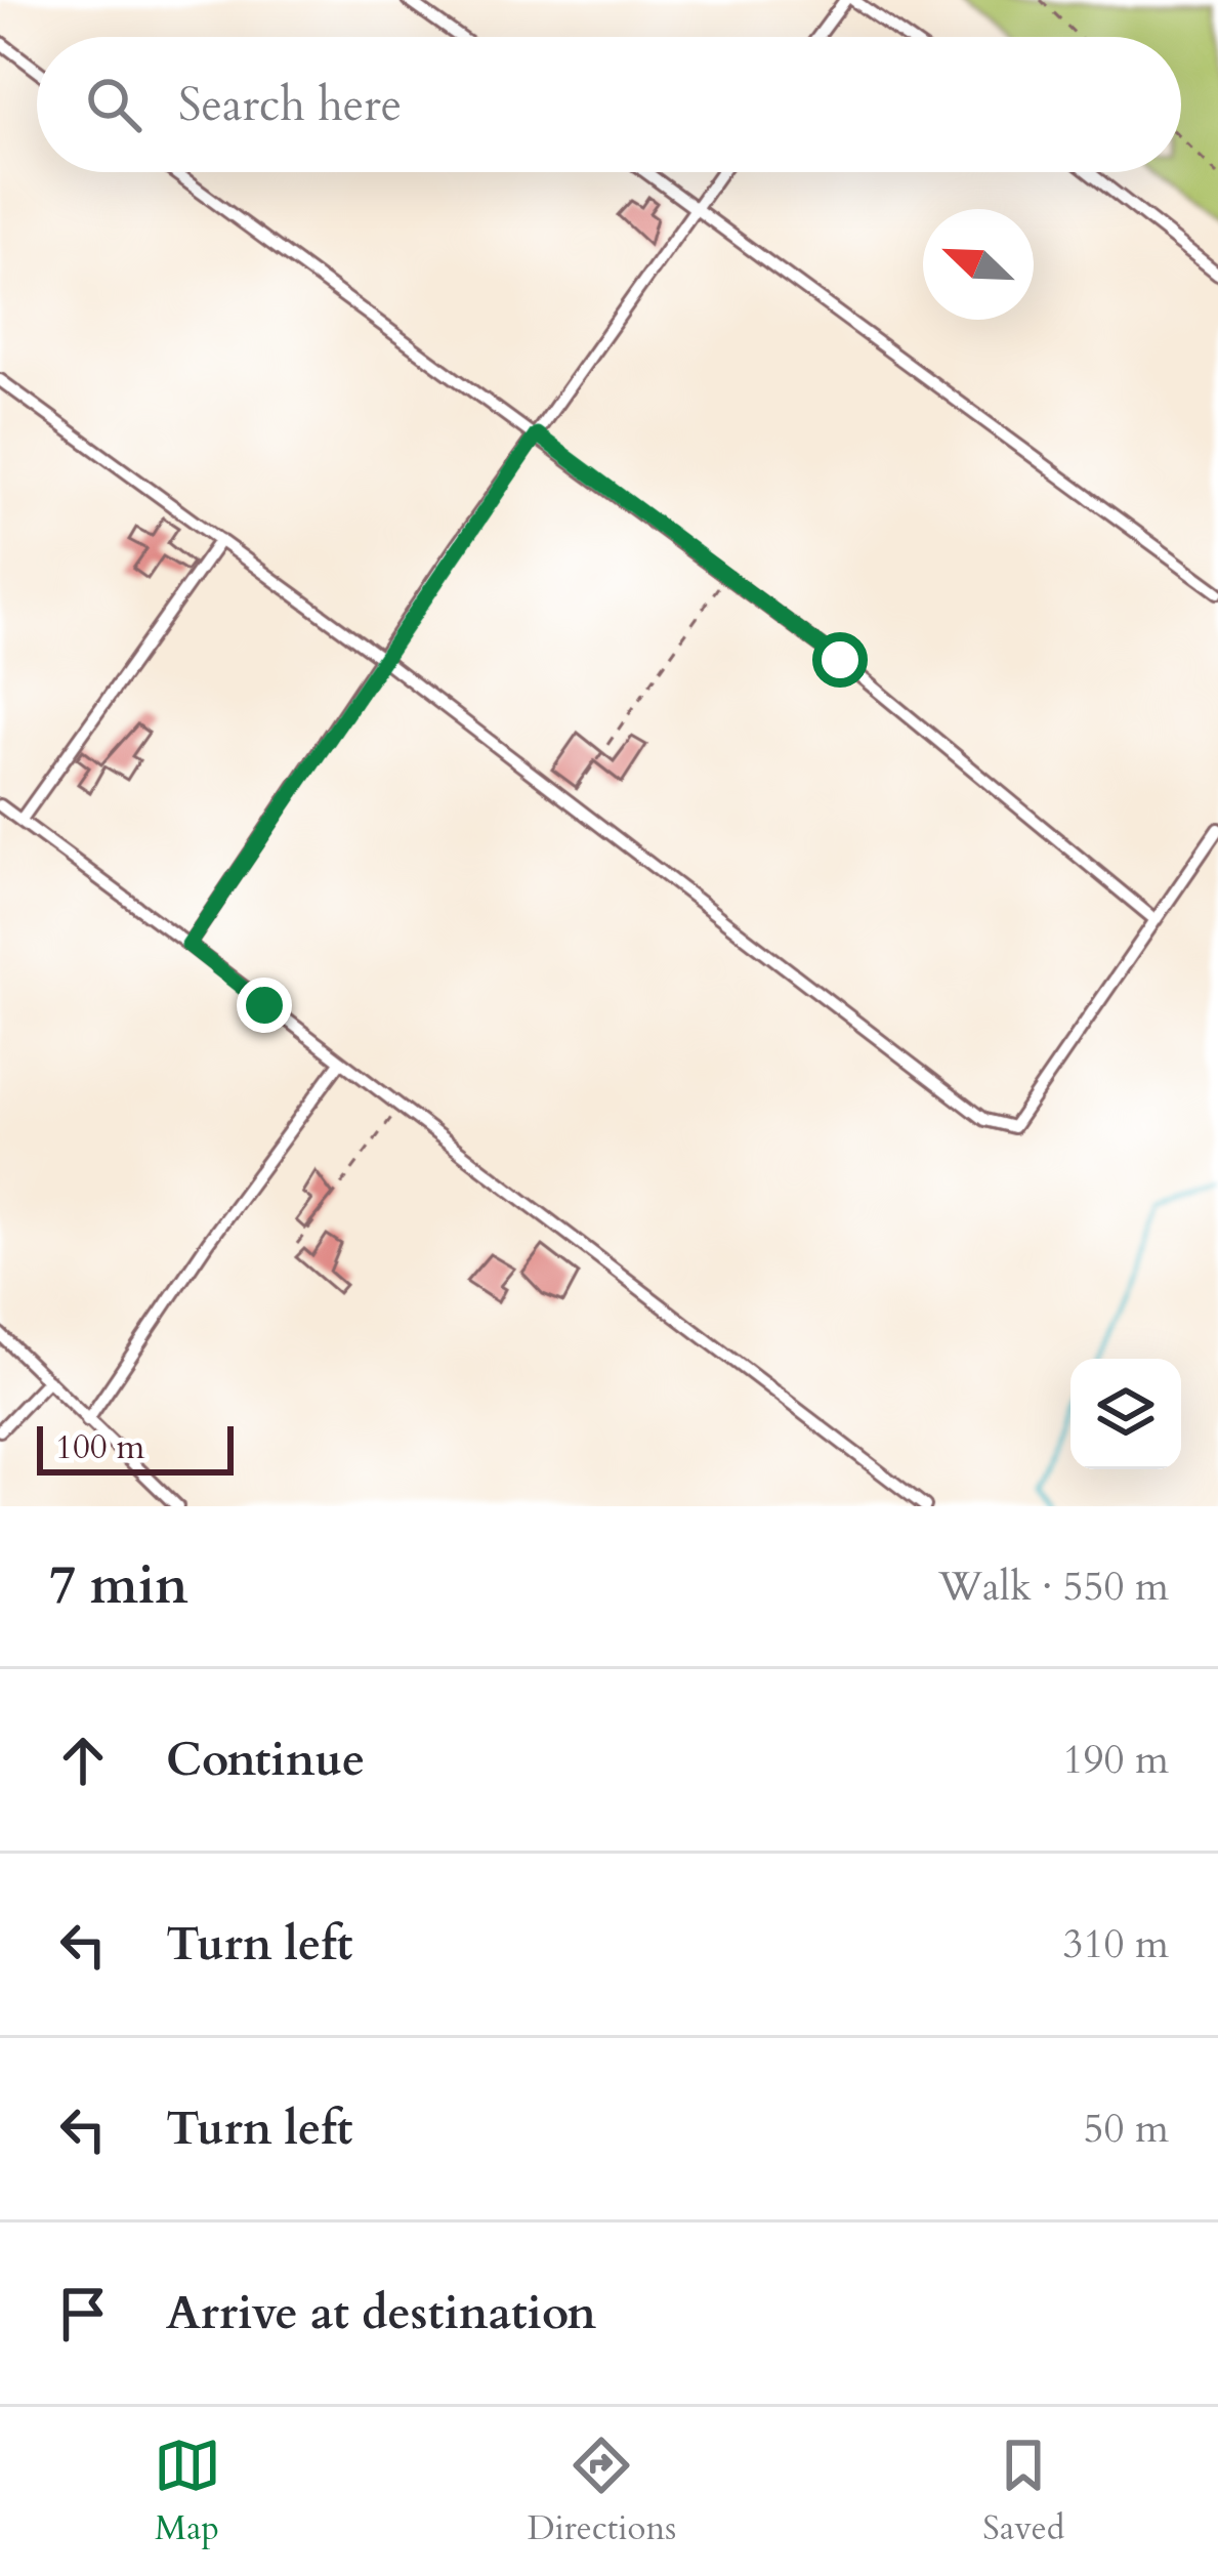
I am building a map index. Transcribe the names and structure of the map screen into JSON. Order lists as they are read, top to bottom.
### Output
{
  "scale_bar": "100 m",
  "north": "top left",
  "page": {
    "search": "Search here",
    "scale": "100 m",
    "heading": ["7 min", "Walk · 550 m"],
    "list": [
      ["Continue", "190 m"],
      ["Turn left", "310 m"],
      ["Turn left", "50 m"],
      "Arrive at destination"
    ],
    "nav": ["Map", "Directions", "Saved"]
  }
}
